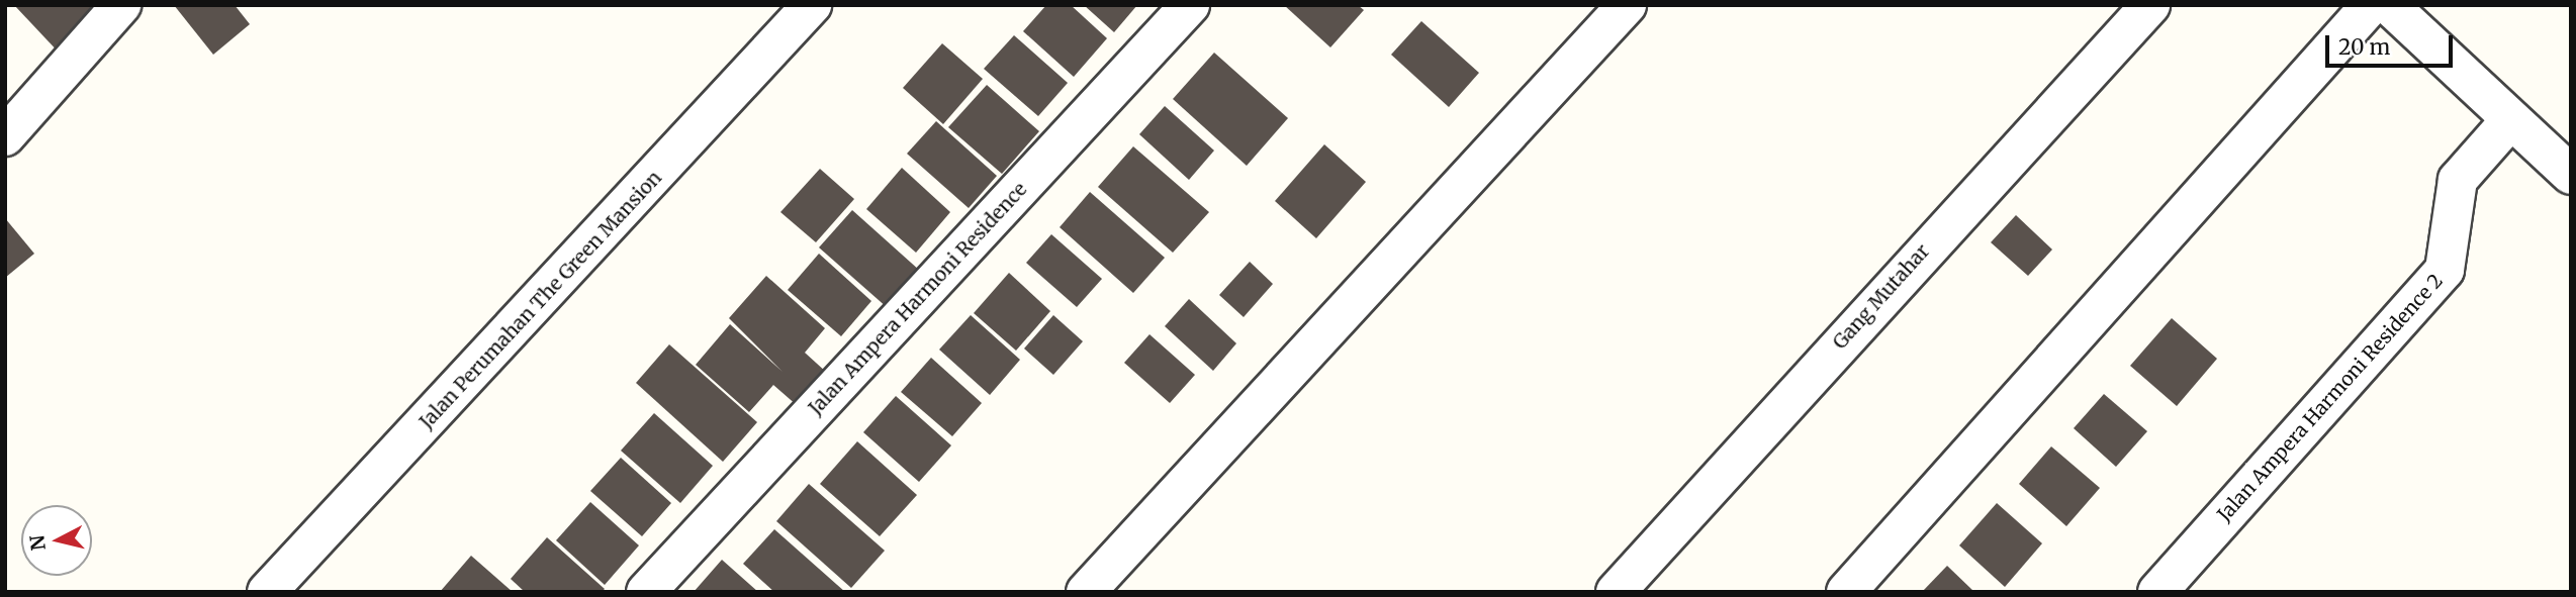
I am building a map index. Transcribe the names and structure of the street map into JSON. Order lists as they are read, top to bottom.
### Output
{
  "streets": {
    "street": [
      "Gang Mutahar",
      "Jalan Ampera Harmoni Residence",
      "Jalan Perumahan The Green Mansion",
      "Jalan Ampera Harmoni Residence 2"
    ]
  },
  "scale_bar": "20 m",
  "north": "left"
}
